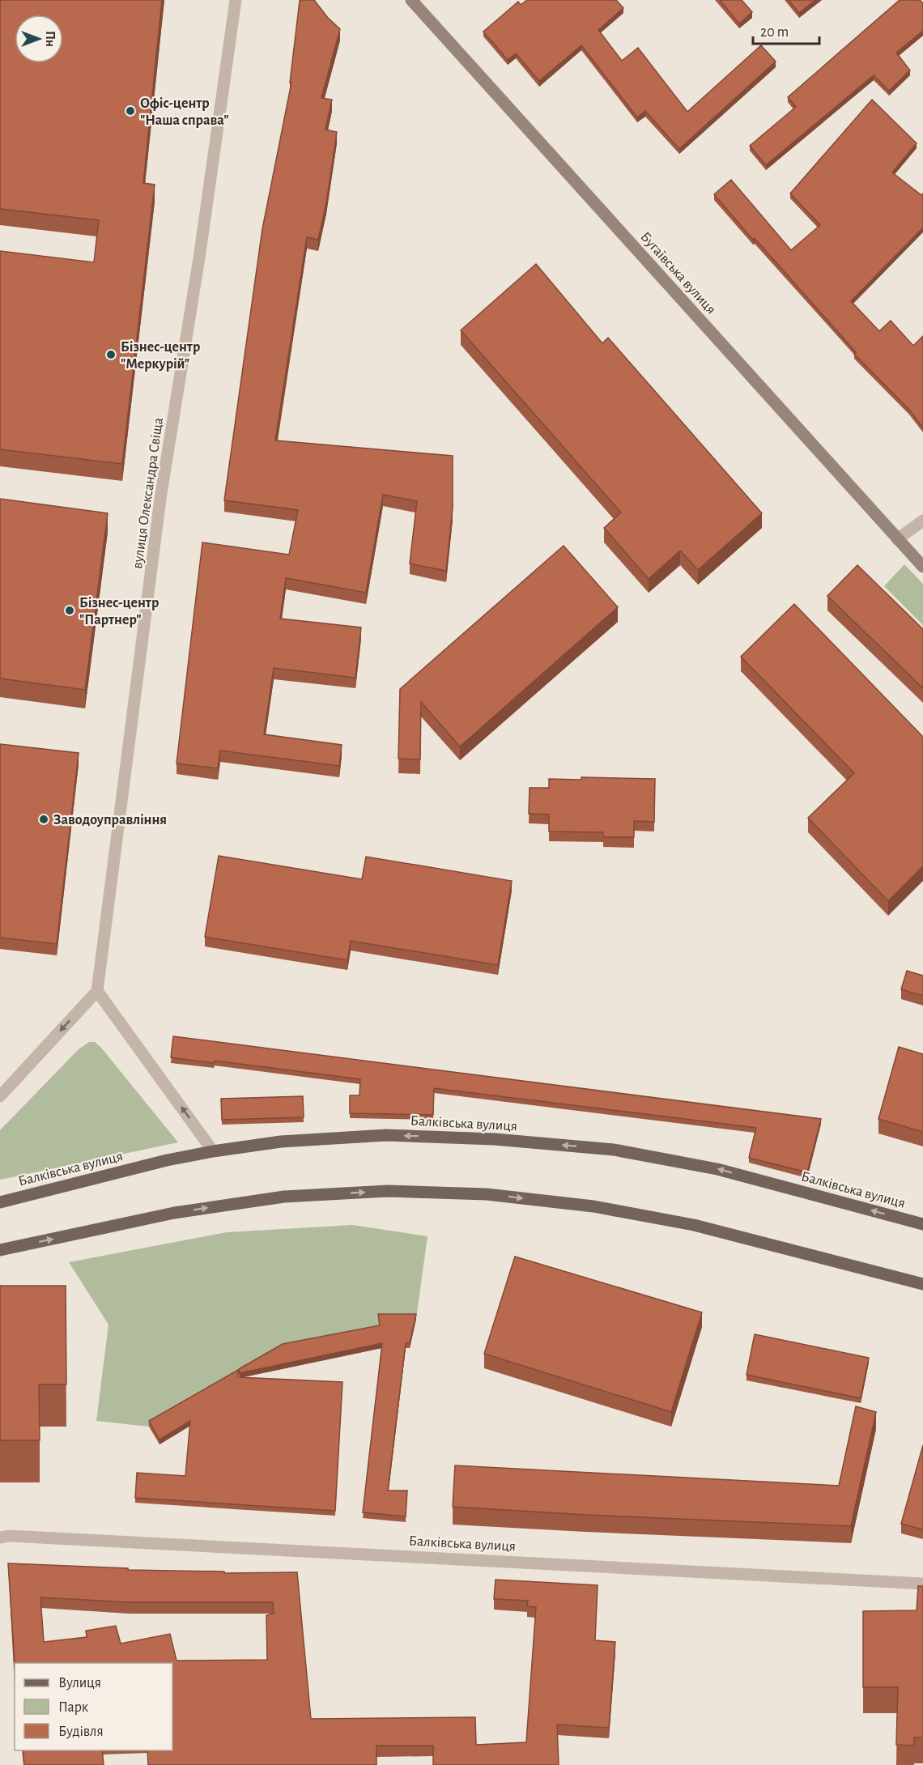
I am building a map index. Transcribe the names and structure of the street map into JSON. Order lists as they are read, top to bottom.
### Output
{
  "streets": {
    "main road": ["Бугаївська вулиця", "Балківська вулиця"],
    "street": ["вулиця Олександра Свіща"]
  },
  "places": [
    "Офіс-центр \"Наша справа\"",
    "Бізнес-центр \"Меркурій\"",
    "Бізнес-центр \"Партнер\"",
    "Заводоуправління"
  ],
  "legend": ["Вулиця", "Парк", "Будівля"],
  "scale_bar": "20 m",
  "north": "right"
}
